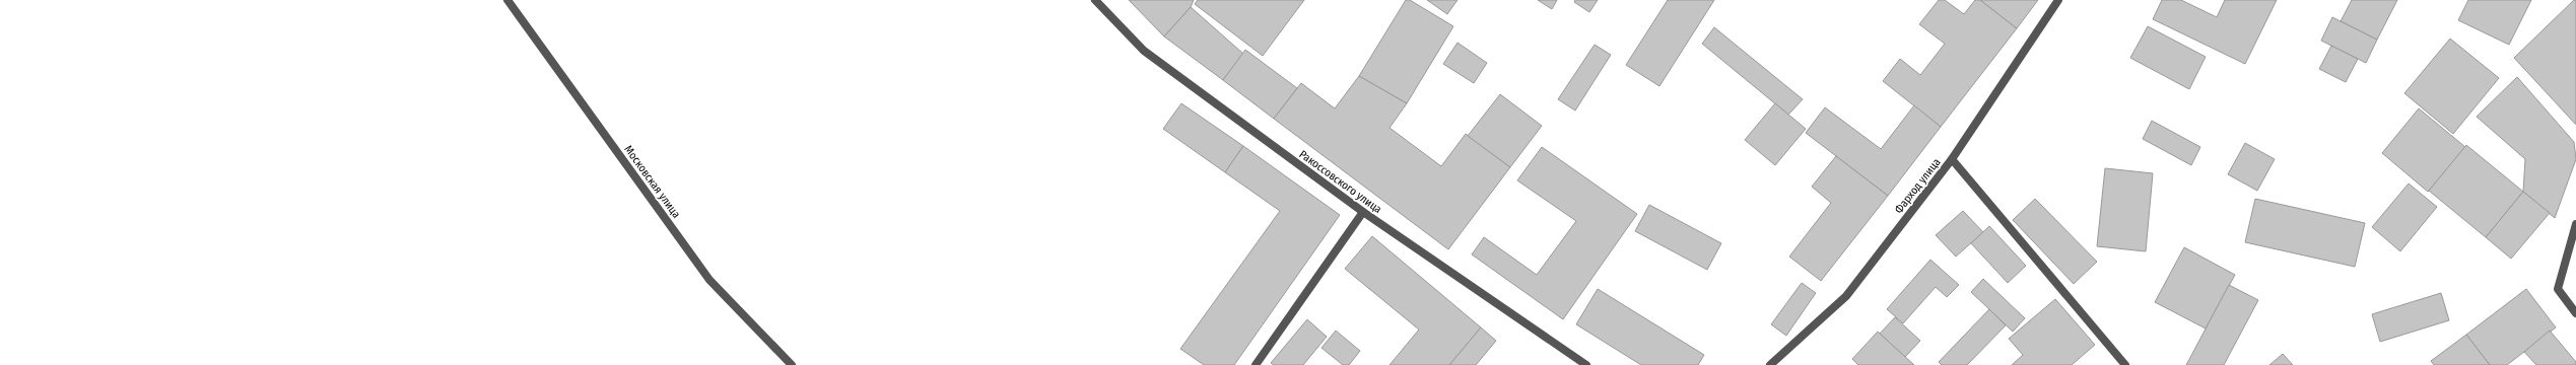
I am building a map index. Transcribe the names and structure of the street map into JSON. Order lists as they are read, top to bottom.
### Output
{
  "streets": {
    "street": ["Московская улица", "Ракоссовского улица", "Фарход улица"]
  }
}
